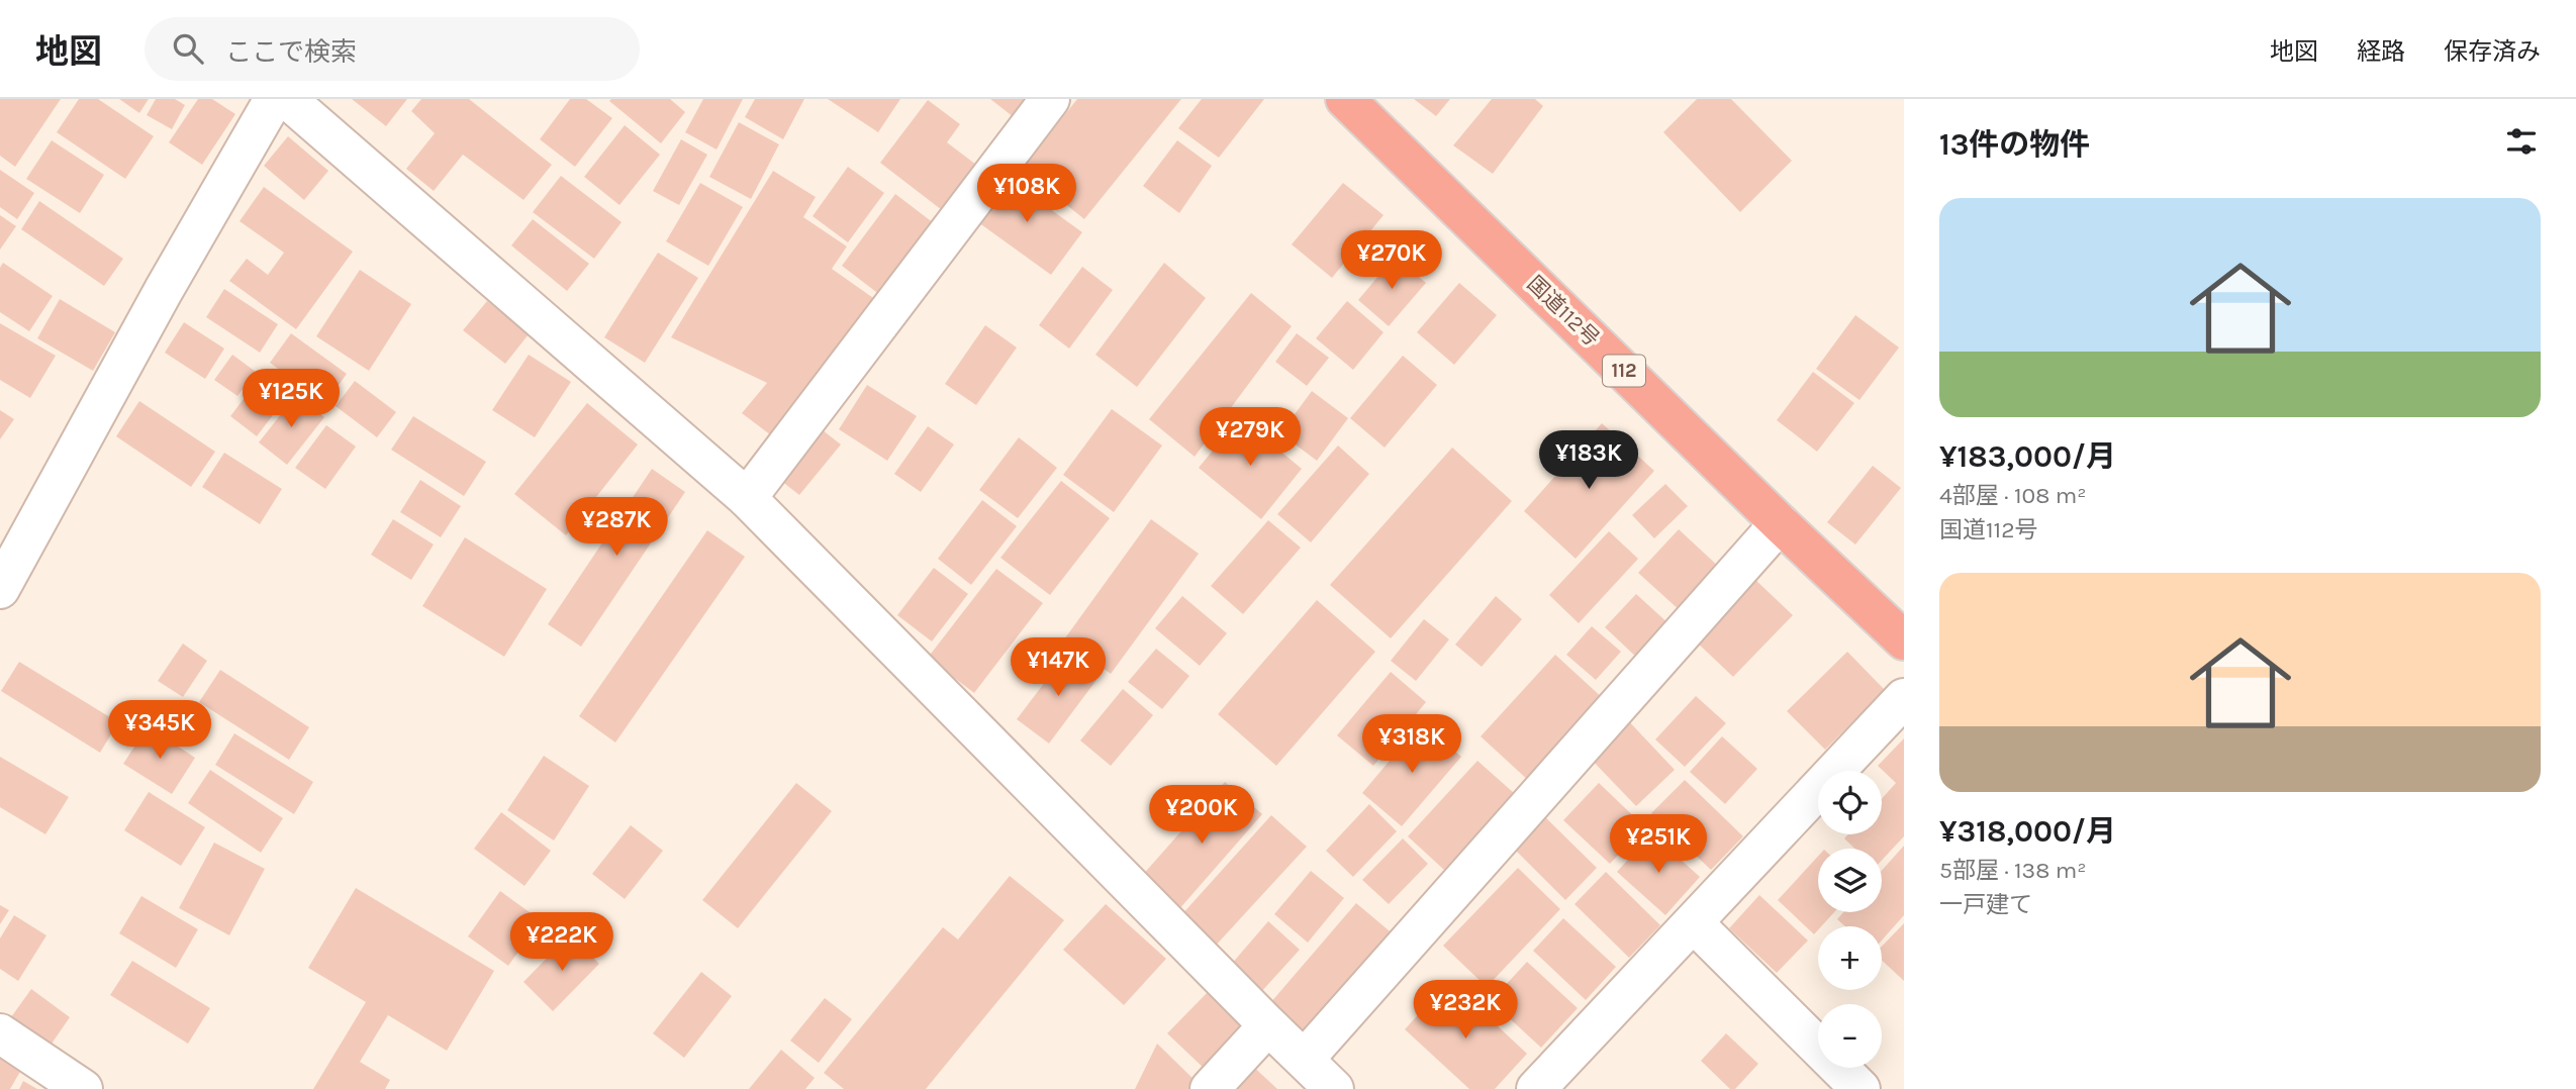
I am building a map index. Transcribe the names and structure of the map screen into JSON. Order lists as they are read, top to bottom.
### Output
{
  "streets": {
    "highway": ["国道112号", "112"]
  },
  "page": {
    "header": "地図",
    "search": "ここで検索",
    "nav": ["地図", "経路", "保存済み"],
    "heading": "13件の物件",
    "price": [
      "¥108K",
      "¥270K",
      "¥125K",
      "¥279K",
      "¥183K",
      "¥287K",
      "¥147K",
      "¥345K",
      "¥318K",
      "¥200K",
      "¥251K",
      "¥222K",
      "¥232K"
    ],
    "list": [
      {
        "name": "¥183,000/月",
        "note": "4部屋 · 108 m² · 国道112号"
      },
      {
        "name": "¥318,000/月",
        "note": "5部屋 · 138 m² · 一戸建て"
      }
    ],
    "map_buttons": ["+", "−"]
  }
}
